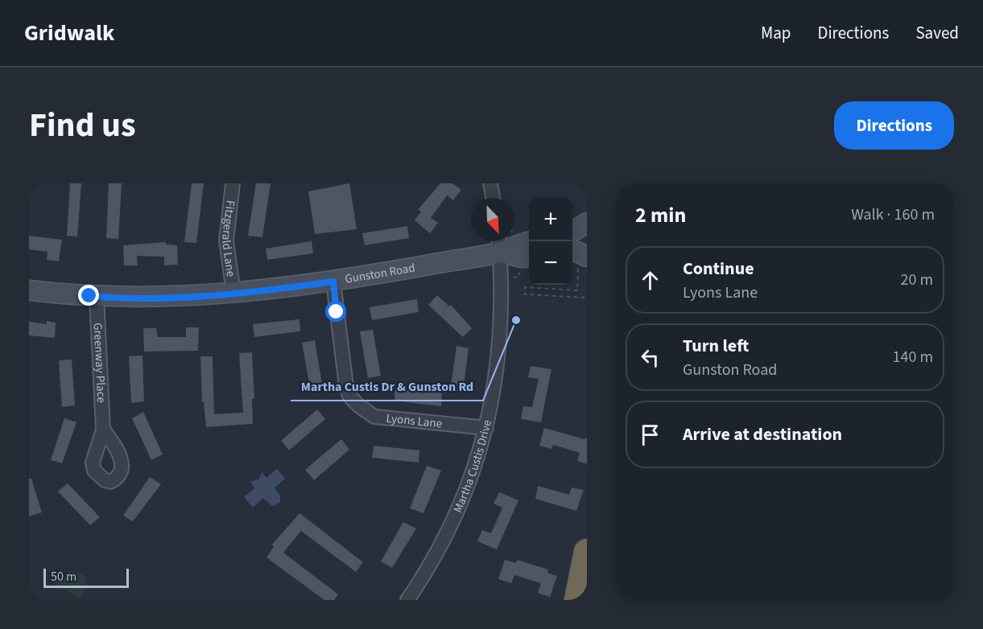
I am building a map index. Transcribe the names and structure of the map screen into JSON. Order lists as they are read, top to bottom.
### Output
{
  "streets": {
    "street": [
      "Fitzgerald Lane",
      "Gunston Road",
      "Greenway Place",
      "Lyons Lane",
      "Martha Custis Drive"
    ]
  },
  "crossings": [
    ["Fitzgerald Lane", "Gunston Road"],
    ["Gunston Road", "Greenway Place"],
    ["Gunston Road", "Lyons Lane"],
    ["Gunston Road", "Martha Custis Drive"],
    ["Lyons Lane", "Martha Custis Drive"]
  ],
  "places": ["Martha Custis Dr & Gunston Rd"],
  "scale_bar": "50 m",
  "north": "bottom right",
  "page": {
    "header": "Gridwalk",
    "nav": ["Map", "Directions", "Saved"],
    "title": "Find us",
    "buttons": "Directions",
    "heading": ["2 min", "Walk · 160 m"],
    "map_buttons": ["+", "−"],
    "list": [
      ["Continue", "Lyons Lane", "20 m"],
      ["Turn left", "Gunston Road", "140 m"],
      "Arrive at destination"
    ],
    "scale": "50 m"
  }
}
